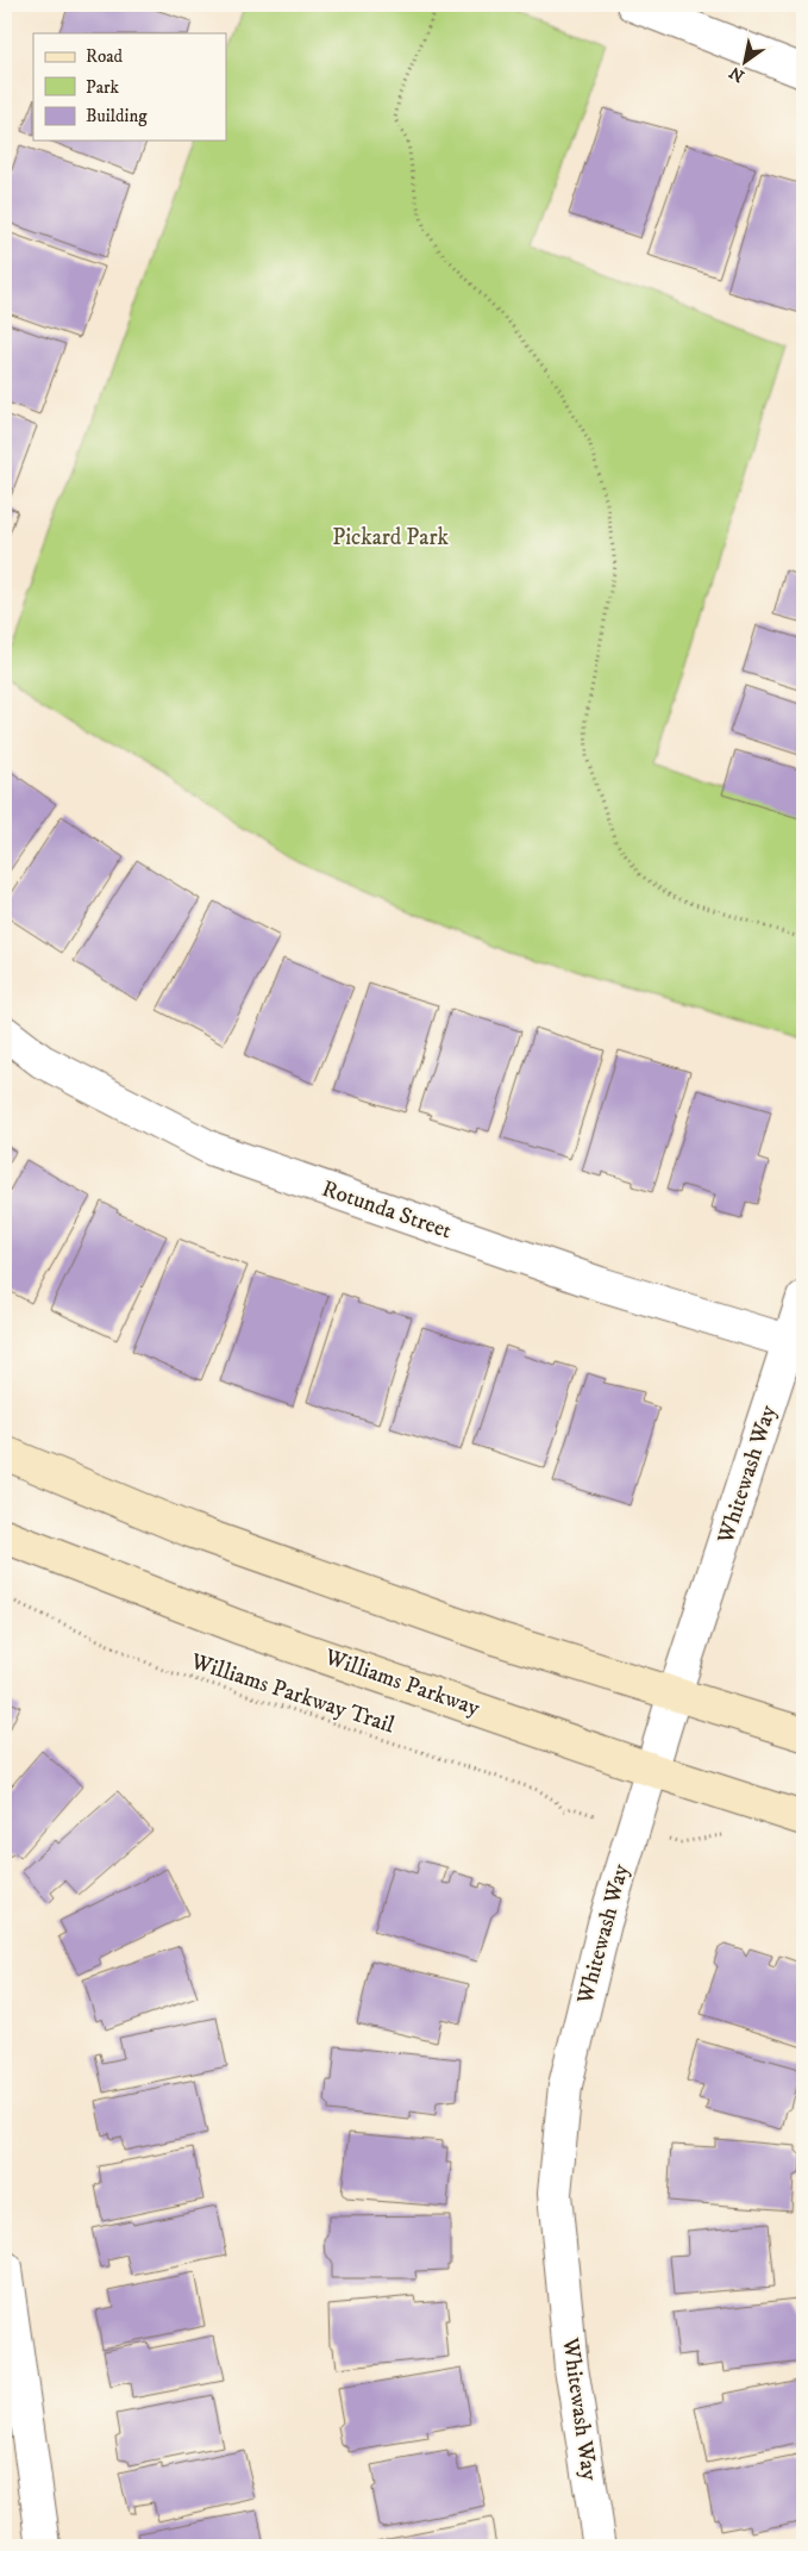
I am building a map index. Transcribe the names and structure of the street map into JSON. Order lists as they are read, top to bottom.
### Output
{
  "streets": {
    "main road": ["Williams Parkway"],
    "street": ["Rotunda Street", "Whitewash Way"],
    "path": ["Williams Parkway Trail"]
  },
  "crossings": [
    ["Rotunda Street", "Whitewash Way"],
    ["Whitewash Way", "Williams Parkway"]
  ],
  "parks": ["Pickard Park"],
  "legend": ["Road", "Park", "Building"],
  "north": "bottom left"
}
